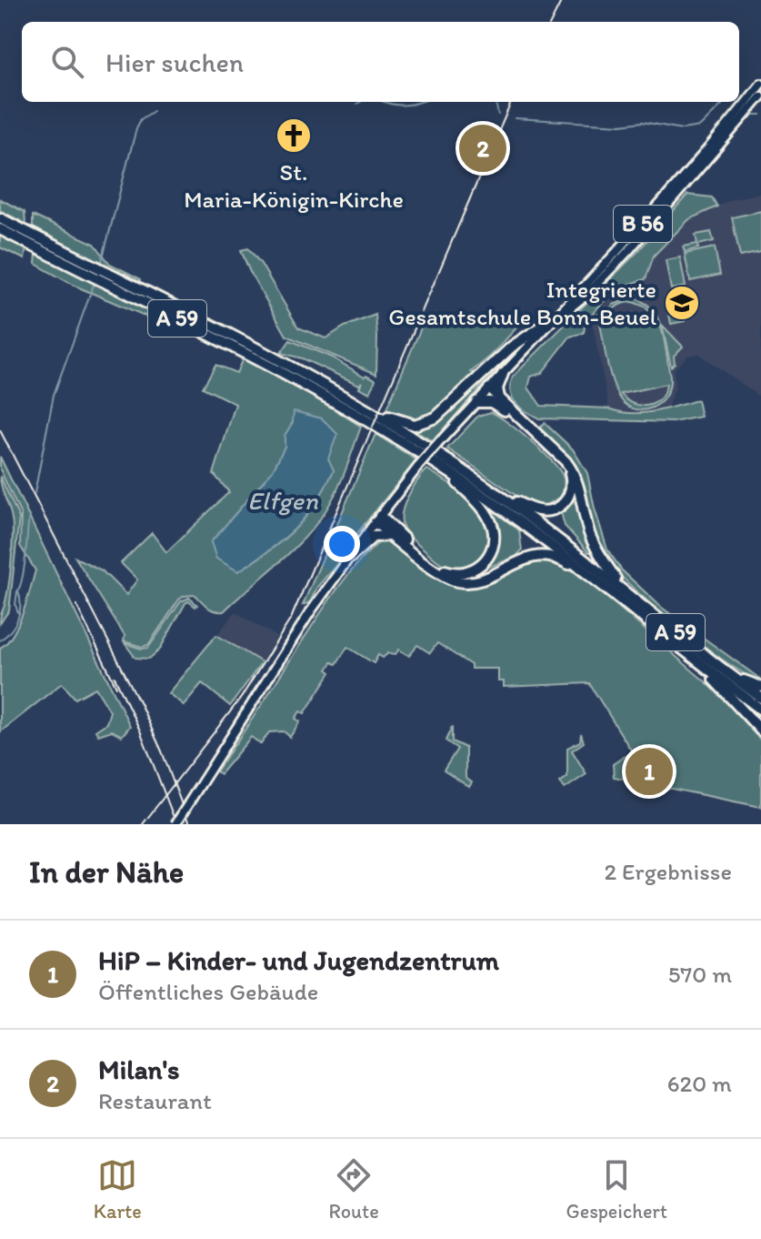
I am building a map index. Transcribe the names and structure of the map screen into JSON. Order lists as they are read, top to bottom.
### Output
{
  "streets": {
    "highway": ["A 59"],
    "main road": ["B 56"]
  },
  "water": ["Elfgen"],
  "places": {
    "church": ["St. Maria-Königin-Kirche"],
    "school or university": ["Integrierte Gesamtschule Bonn-Beuel"]
  },
  "page": {
    "search": "Hier suchen",
    "pins": ["2", "1"],
    "heading": ["In der Nähe", "2 Ergebnisse"],
    "list": [
      {
        "mark": "1",
        "name": "HiP – Kinder- und Jugendzentrum",
        "note": "Öffentliches Gebäude",
        "value": "570 m"
      },
      {
        "mark": "2",
        "name": "Milan's",
        "note": "Restaurant",
        "value": "620 m"
      }
    ],
    "nav": ["Karte", "Route", "Gespeichert"]
  }
}
